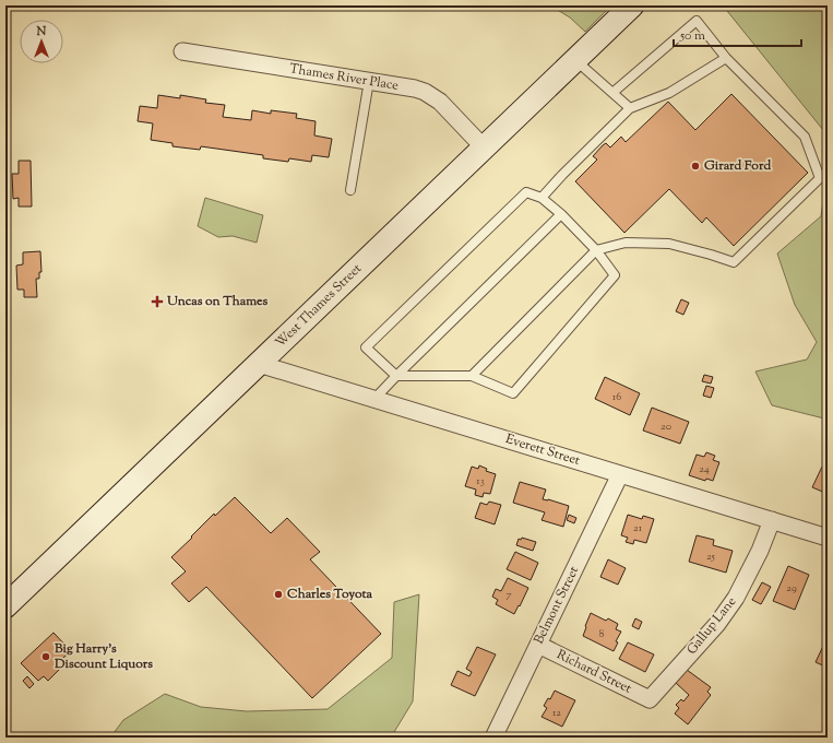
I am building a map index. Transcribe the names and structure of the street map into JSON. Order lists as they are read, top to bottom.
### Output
{
  "streets": {
    "main road": ["West Thames Street"],
    "street": [
      "Thames River Place",
      "Everett Street",
      "Belmont Street",
      "Gallup Lane",
      "Richard Street"
    ]
  },
  "crossings": [
    ["Thames River Place", "West Thames Street"],
    ["West Thames Street", "Everett Street"],
    ["Everett Street", "Belmont Street"],
    ["Everett Street", "Gallup Lane"],
    ["Belmont Street", "Richard Street"],
    ["Gallup Lane", "Richard Street"]
  ],
  "places": {
    "other": ["Girard Ford", "Charles Toyota", "Big Harry's Discount Liquors"],
    "health": ["Uncas on Thames"]
  },
  "house_numbers": [
    "16",
    "20",
    "24",
    "13",
    "21",
    "25",
    "29",
    "7",
    "8",
    "12"
  ],
  "scale_bar": "50 m",
  "north": "top"
}
